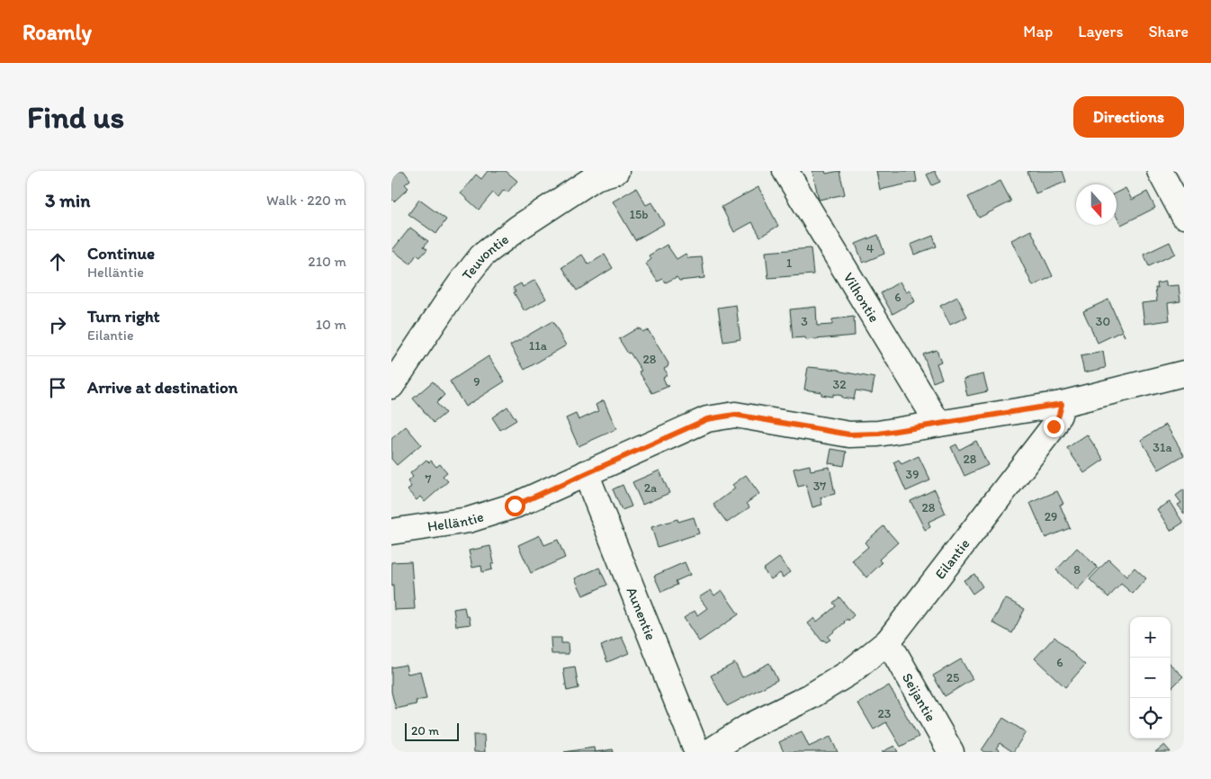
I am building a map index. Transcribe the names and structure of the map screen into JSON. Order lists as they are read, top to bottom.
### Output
{
  "streets": {
    "street": [
      "Teuvontie",
      "Vilhontie",
      "Helläntie",
      "Eilantie",
      "Aunentie",
      "Seijantie"
    ]
  },
  "crossings": [
    ["Vilhontie", "Helläntie"],
    ["Helläntie", "Eilantie"],
    ["Helläntie", "Aunentie"],
    ["Eilantie", "Seijantie"]
  ],
  "house_numbers": [
    "15b",
    "4",
    "1",
    "6",
    "3",
    "30",
    "11a",
    "28",
    "9",
    "32",
    "31a",
    "28",
    "39",
    "7",
    "37",
    "2a",
    "28",
    "29",
    "8",
    "6",
    "25",
    "23"
  ],
  "scale_bar": "20 m",
  "north": "bottom",
  "page": {
    "header": "Roamly",
    "nav": ["Map", "Layers", "Share"],
    "buttons": "Directions",
    "title": "Find us",
    "heading": ["3 min", "Walk · 220 m"],
    "list": [
      ["Continue", "Helläntie", "210 m"],
      ["Turn right", "Eilantie", "10 m"],
      "Arrive at destination"
    ],
    "map_buttons": ["+", "−"],
    "scale": "20 m"
  }
}
